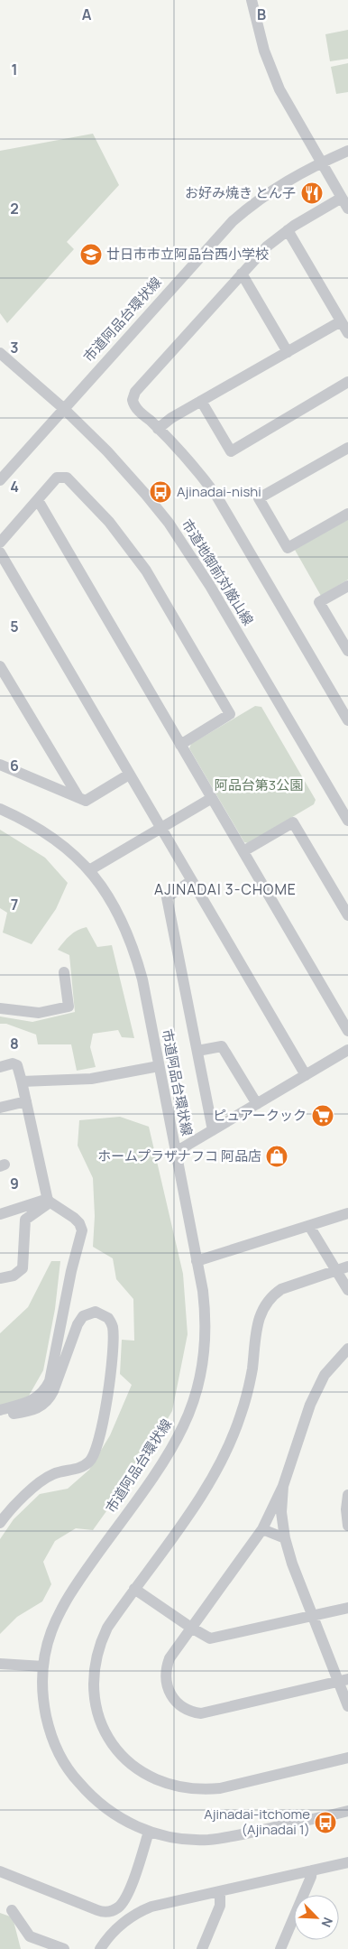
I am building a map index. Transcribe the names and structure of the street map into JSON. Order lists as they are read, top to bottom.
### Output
{
  "streets": {
    "street": ["市道阿品台環状線", "市道地御前対厳山線"]
  },
  "crossings": [
    ["市道阿品台環状線", "市道地御前対厳山線"]
  ],
  "districts": ["AJINADAI 3-CHOME"],
  "parks": ["阿品台第3公園"],
  "places": {
    "restaurant": ["お好み焼き とん子"],
    "school or university": ["廿日市市立阿品台西小学校"],
    "bus stop": ["Ajinadai-nishi", "Ajinadai-itchome (Ajinadai 1)"],
    "supermarket": ["ピュアークック"],
    "shop": ["ホームプラザナフコ 阿品店"]
  },
  "north": "bottom right",
  "grid": {
    "columns": ["A", "B"],
    "rows": [
      "1",
      "2",
      "3",
      "4",
      "5",
      "6",
      "7",
      "8",
      "9"
    ]
  }
}
